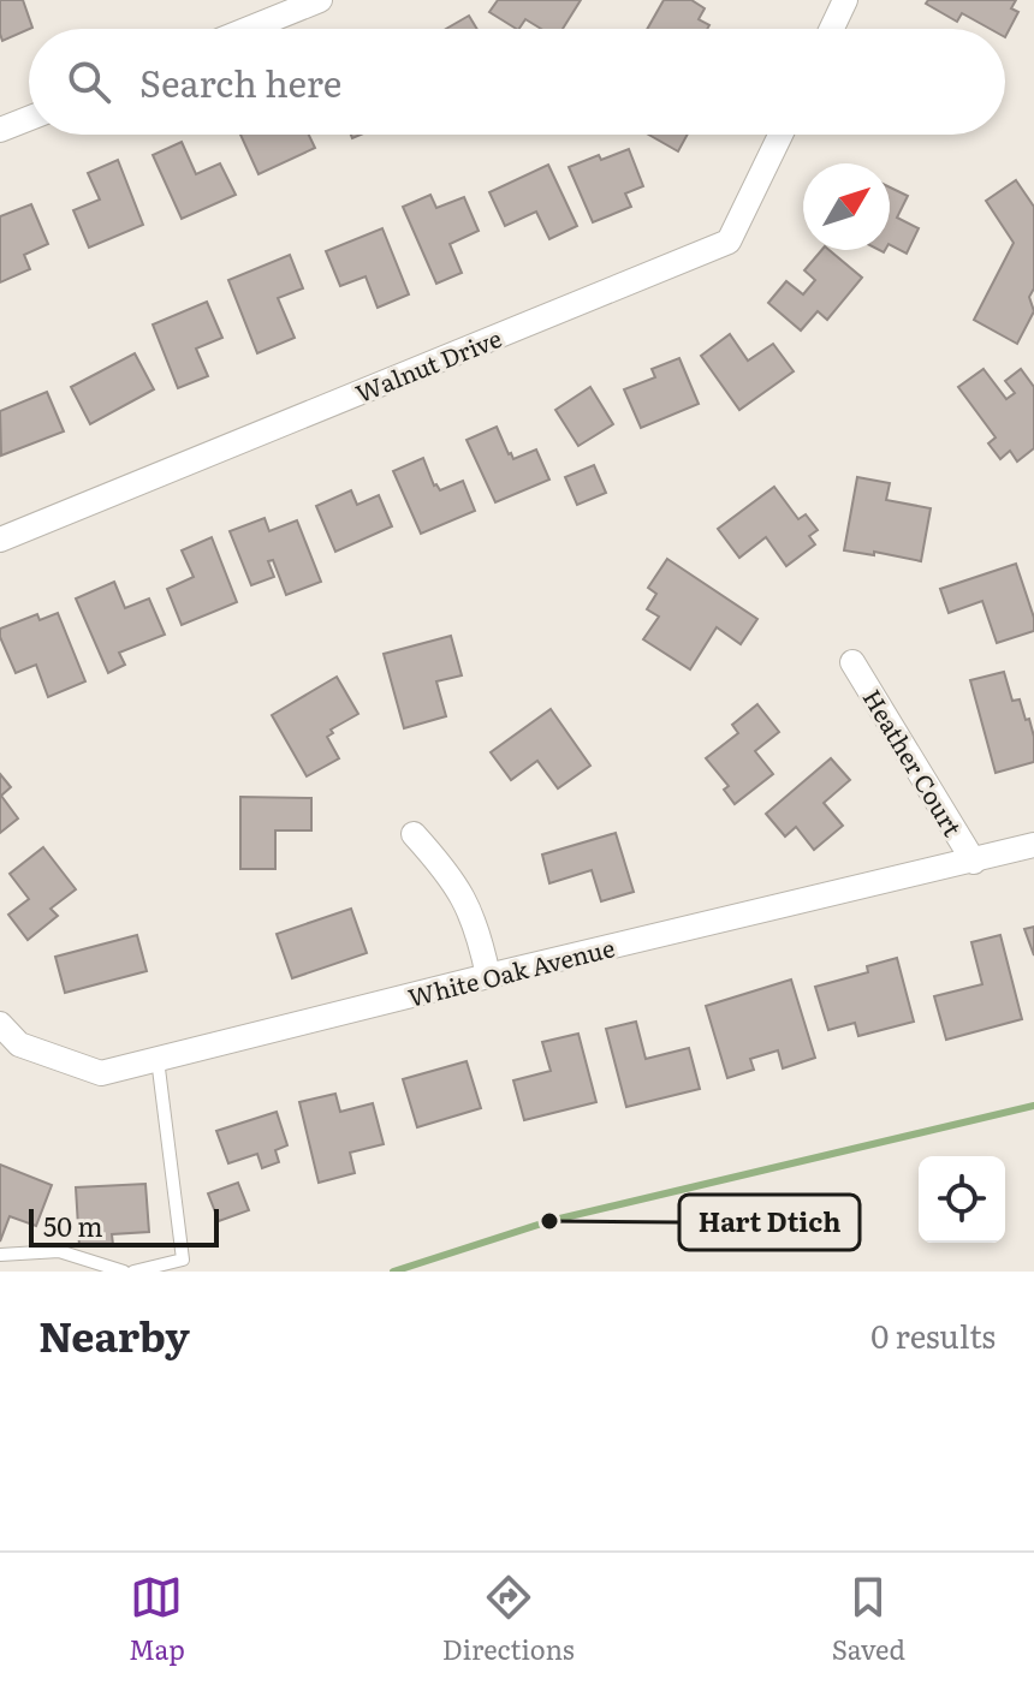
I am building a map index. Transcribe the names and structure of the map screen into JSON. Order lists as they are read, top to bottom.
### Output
{
  "streets": {
    "street": ["Walnut Drive", "Heather Court", "White Oak Avenue"]
  },
  "crossings": [
    ["Heather Court", "White Oak Avenue"]
  ],
  "places": ["Hart Dtich"],
  "scale_bar": "50 m",
  "north": "top right",
  "page": {
    "search": "Search here",
    "scale": "50 m",
    "heading": ["Nearby", "0 results"],
    "nav": ["Map", "Directions", "Saved"]
  }
}
